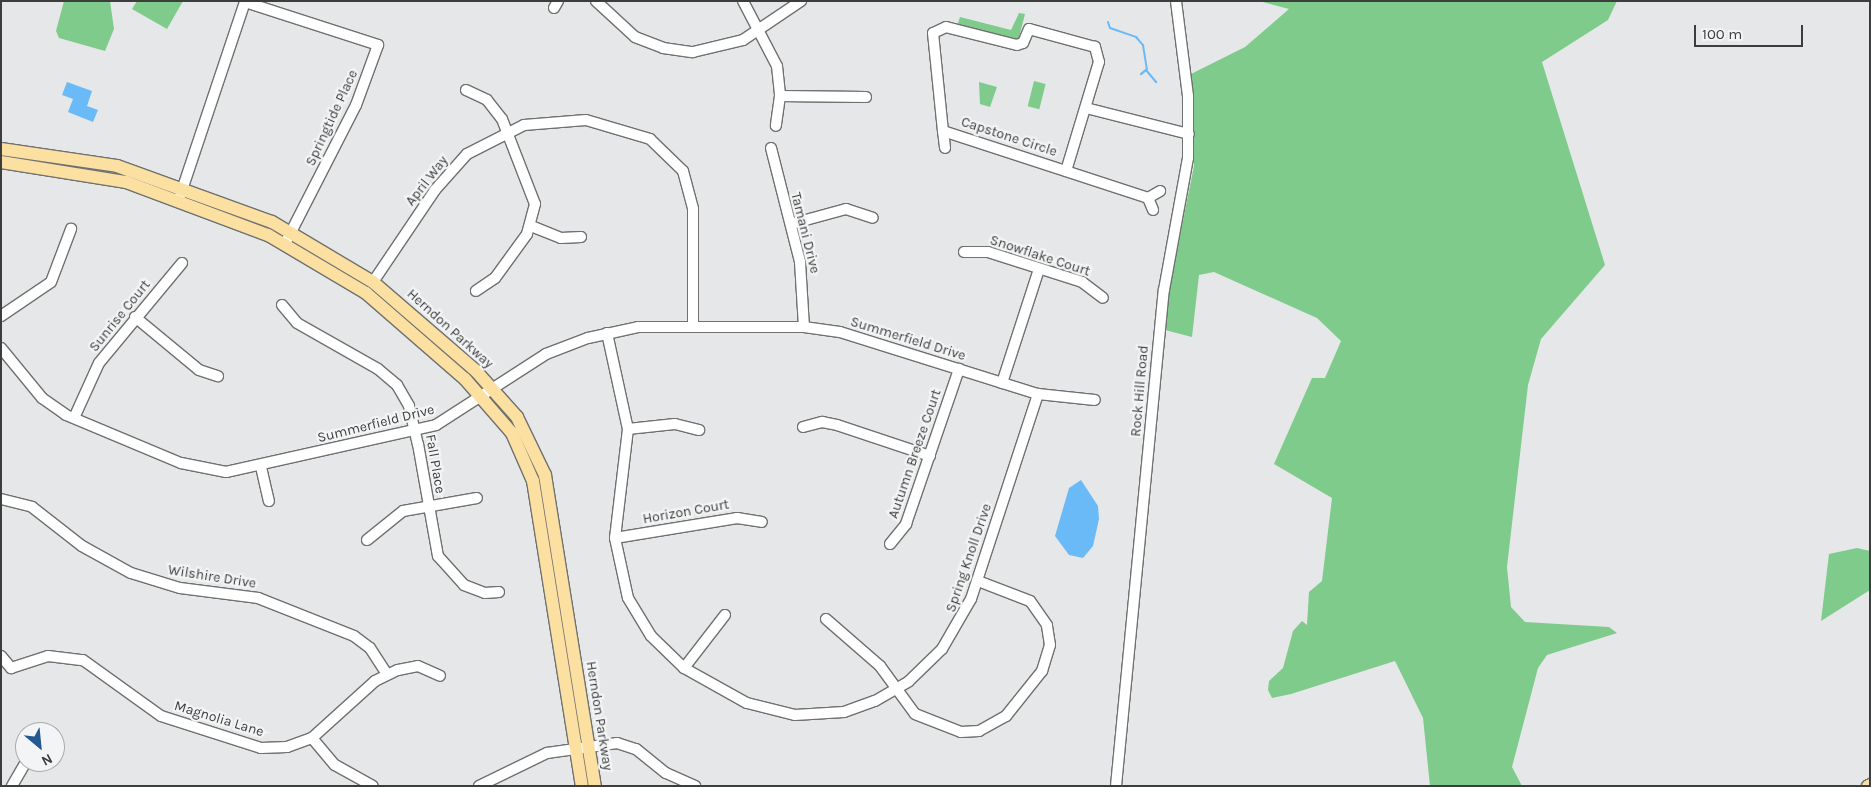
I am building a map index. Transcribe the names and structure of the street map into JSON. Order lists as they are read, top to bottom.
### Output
{
  "streets": {
    "main road": ["Herndon Parkway"],
    "street": [
      "Springtide Place",
      "Capstone Circle",
      "April Way",
      "Tamani Drive",
      "Snowflake Court",
      "Sunrise Court",
      "Summerfield Drive",
      "Rock Hill Road",
      "Autumn Breeze Court",
      "Fall Place",
      "Horizon Court",
      "Spring Knoll Drive",
      "Wilshire Drive",
      "Magnolia Lane"
    ]
  },
  "crossings": [
    ["Springtide Place", "Herndon Parkway"],
    ["April Way", "Herndon Parkway"],
    ["April Way", "Summerfield Drive"],
    ["Tamani Drive", "Summerfield Drive"],
    ["Sunrise Court", "Summerfield Drive"],
    ["Herndon Parkway", "Summerfield Drive"],
    ["Summerfield Drive", "Autumn Breeze Court"],
    ["Summerfield Drive", "Fall Place"],
    ["Summerfield Drive", "Spring Knoll Drive"],
    ["Horizon Court", "Spring Knoll Drive"],
    ["Wilshire Drive", "Magnolia Lane"]
  ],
  "scale_bar": "100 m",
  "north": "bottom right"
}
